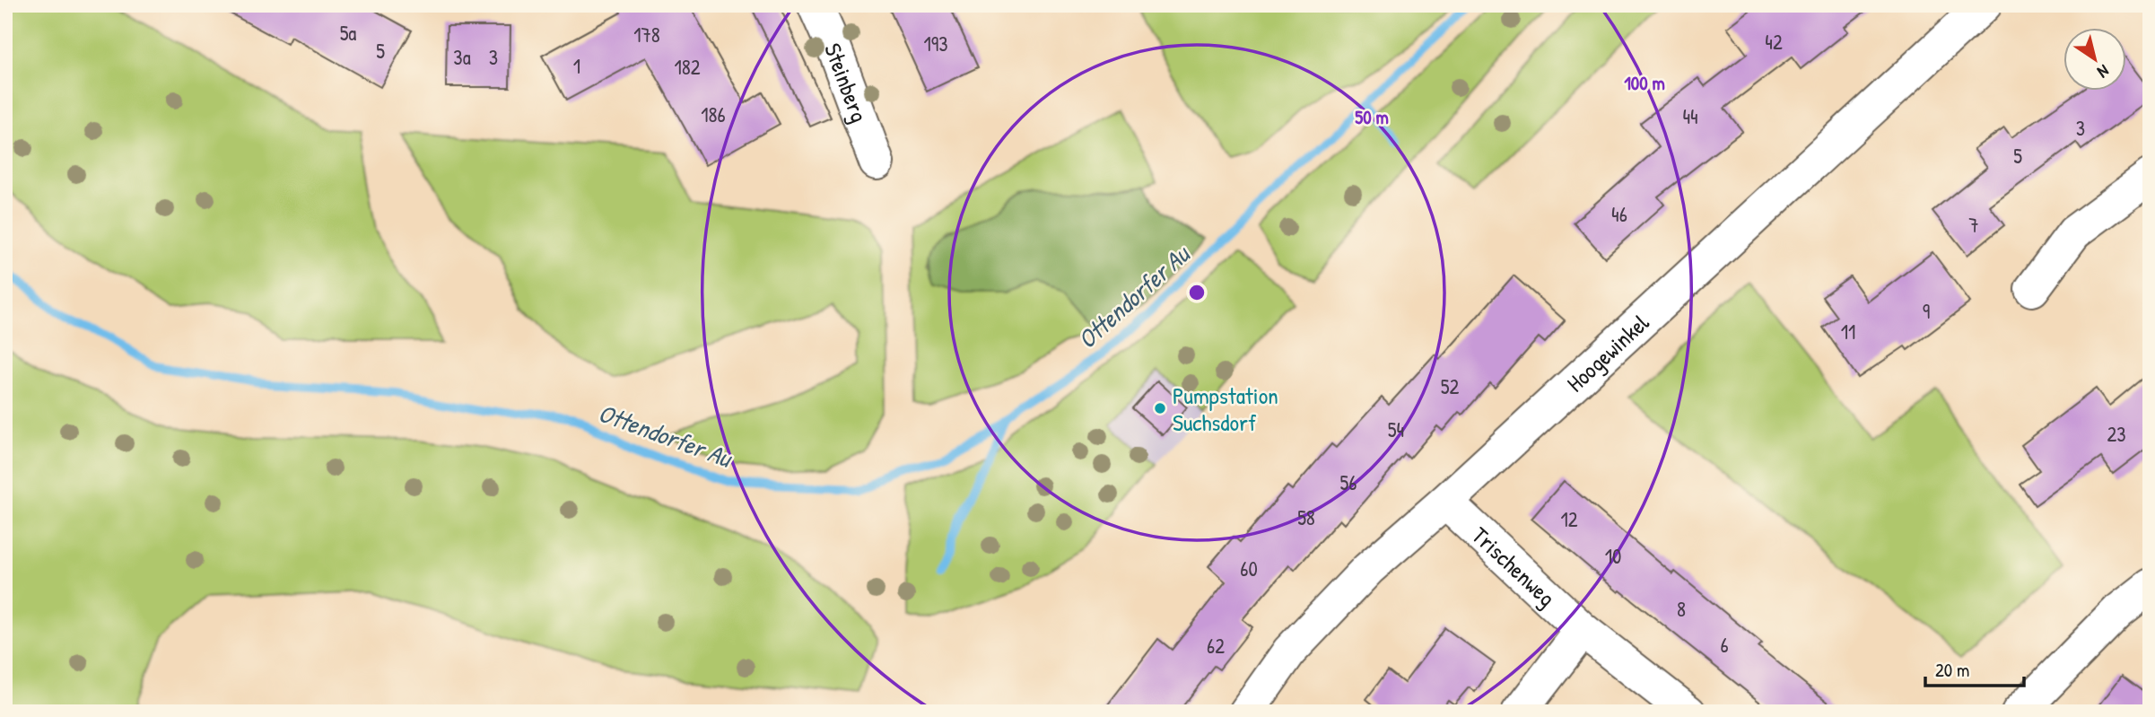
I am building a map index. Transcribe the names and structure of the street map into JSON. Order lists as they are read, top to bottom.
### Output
{
  "streets": {
    "street": ["Steinberg", "Hoogewinkel", "Trischenweg"]
  },
  "crossings": [
    ["Hoogewinkel", "Trischenweg"]
  ],
  "water": ["Ottendorfer Au"],
  "places": ["Pumpstation Suchsdorf"],
  "house_numbers": [
    "5a",
    "178",
    "42",
    "193",
    "5",
    "3a",
    "3",
    "1",
    "182",
    "186",
    "44",
    "3",
    "5",
    "46",
    "7",
    "9",
    "11",
    "52",
    "54",
    "23",
    "56",
    "58",
    "12",
    "10",
    "60",
    "8",
    "6",
    "62"
  ],
  "scale_bar": "20 m",
  "north": "bottom right",
  "rings": ["100 m", "50 m"]
}
